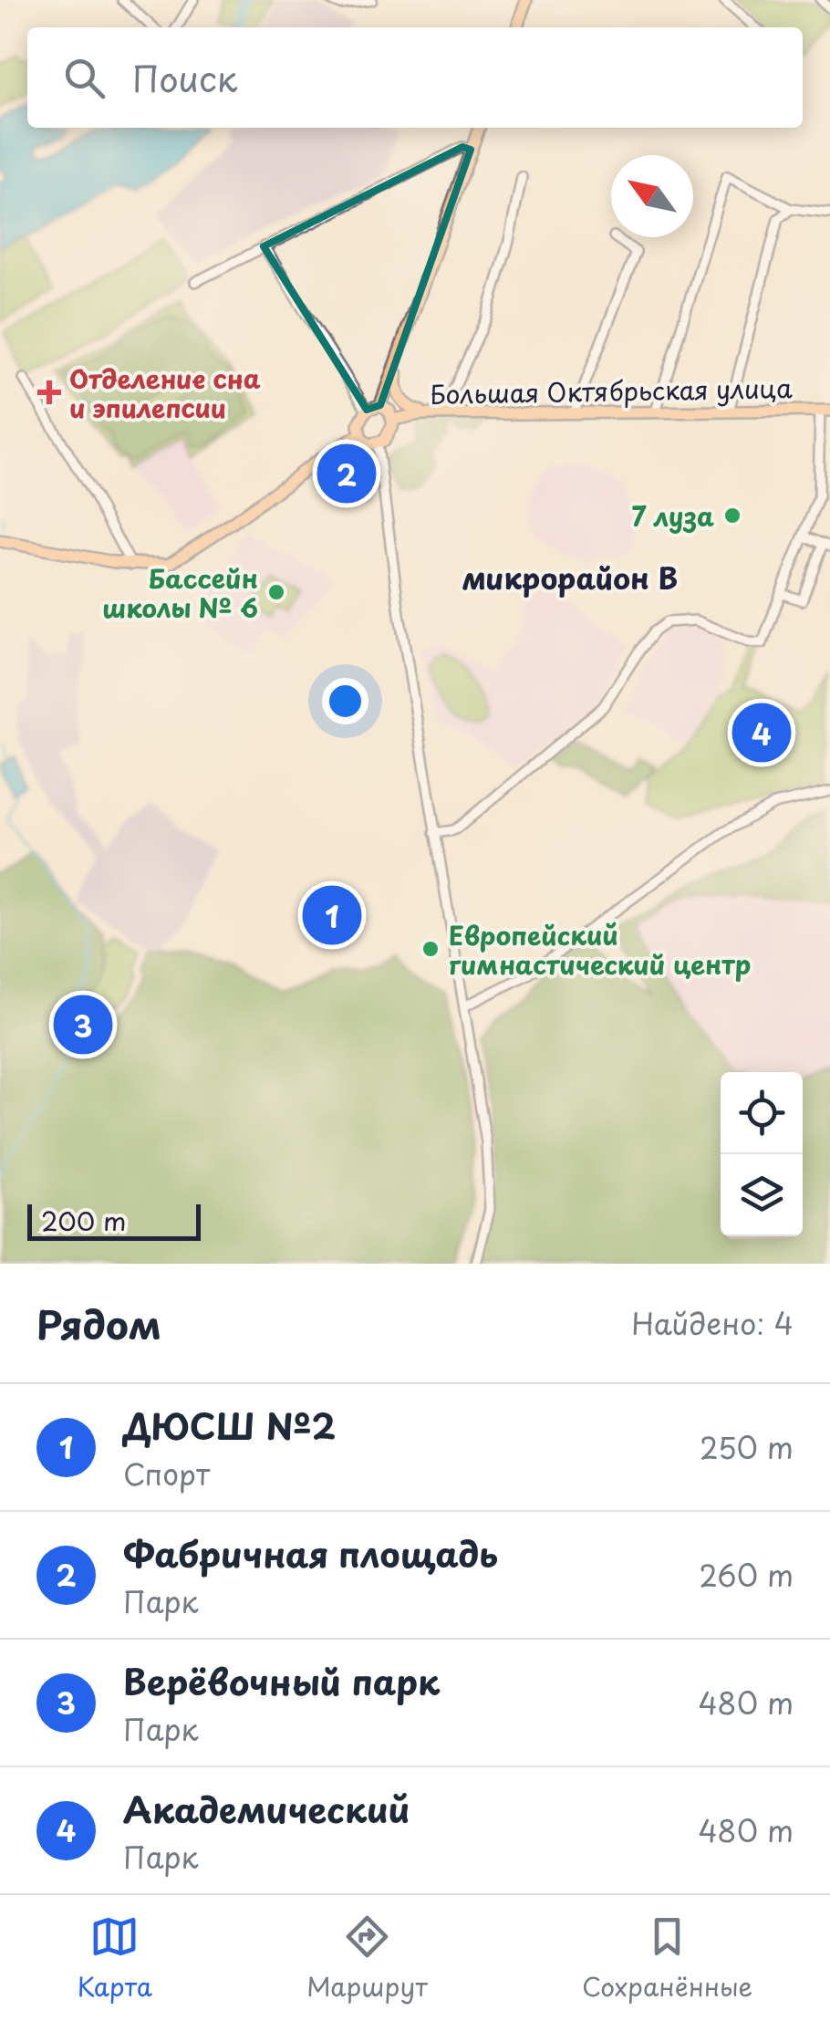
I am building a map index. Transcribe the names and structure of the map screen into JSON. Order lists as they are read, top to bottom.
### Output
{
  "streets": {
    "main road": ["Большая Октябрьская улица"]
  },
  "districts": ["микрорайон В"],
  "places": {
    "health": ["Отделение сна и эпилепсии"],
    "other": ["7 луза", "Бассейн школы № 6", "Европейский гимнастический центр"]
  },
  "scale_bar": "200 m",
  "north": "top left",
  "page": {
    "search": "Поиск",
    "pins": [
      "2",
      "4",
      "1",
      "3"
    ],
    "scale": "200 m",
    "heading": ["Рядом", "Найдено: 4"],
    "list": [
      {
        "mark": "1",
        "name": "ДЮСШ №2",
        "note": "Спорт",
        "value": "250 m"
      },
      {
        "mark": "2",
        "name": "Фабричная площадь",
        "note": "Парк",
        "value": "260 m"
      },
      {
        "mark": "3",
        "name": "Верёвочный парк",
        "note": "Парк",
        "value": "480 m"
      },
      {
        "mark": "4",
        "name": "Академический",
        "note": "Парк",
        "value": "480 m"
      }
    ],
    "nav": ["Карта", "Маршрут", "Сохранённые"]
  }
}
